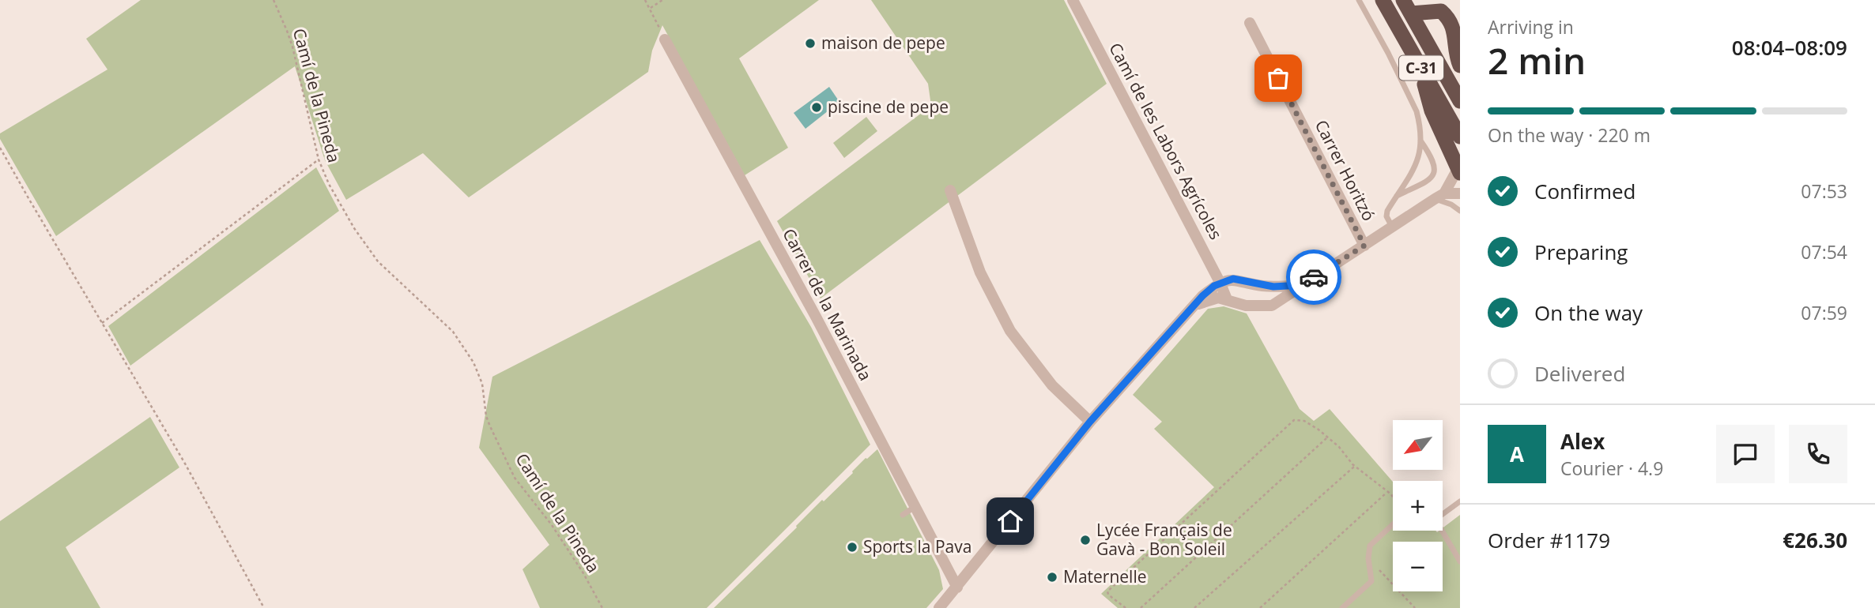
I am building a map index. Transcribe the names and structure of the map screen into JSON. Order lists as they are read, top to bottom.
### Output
{
  "streets": {
    "highway": ["C-31"],
    "street": ["Camí de les Labors Agrícoles", "Carrer Horitzó", "Carrer de la Marinada"],
    "path": ["Camí de la Pineda"]
  },
  "places": [
    "maison de pepe",
    "piscine de pepe",
    "Lycée Français de Gavà - Bon Soleil",
    "Sports la Pava",
    "Maternelle"
  ],
  "north": "bottom left",
  "page": {
    "heading": ["2 min", "Arriving in", "08:04–08:09"],
    "panel": [
      "Alex",
      "Courier · 4.9",
      "Order #1179",
      "€26.30"
    ],
    "bar": "On the way · 220 m",
    "list": [
      ["Confirmed", "07:53"],
      ["Preparing", "07:54"],
      ["On the way", "07:59"],
      "Delivered"
    ],
    "map_buttons": ["+", "−"],
    "round": "A"
  }
}
